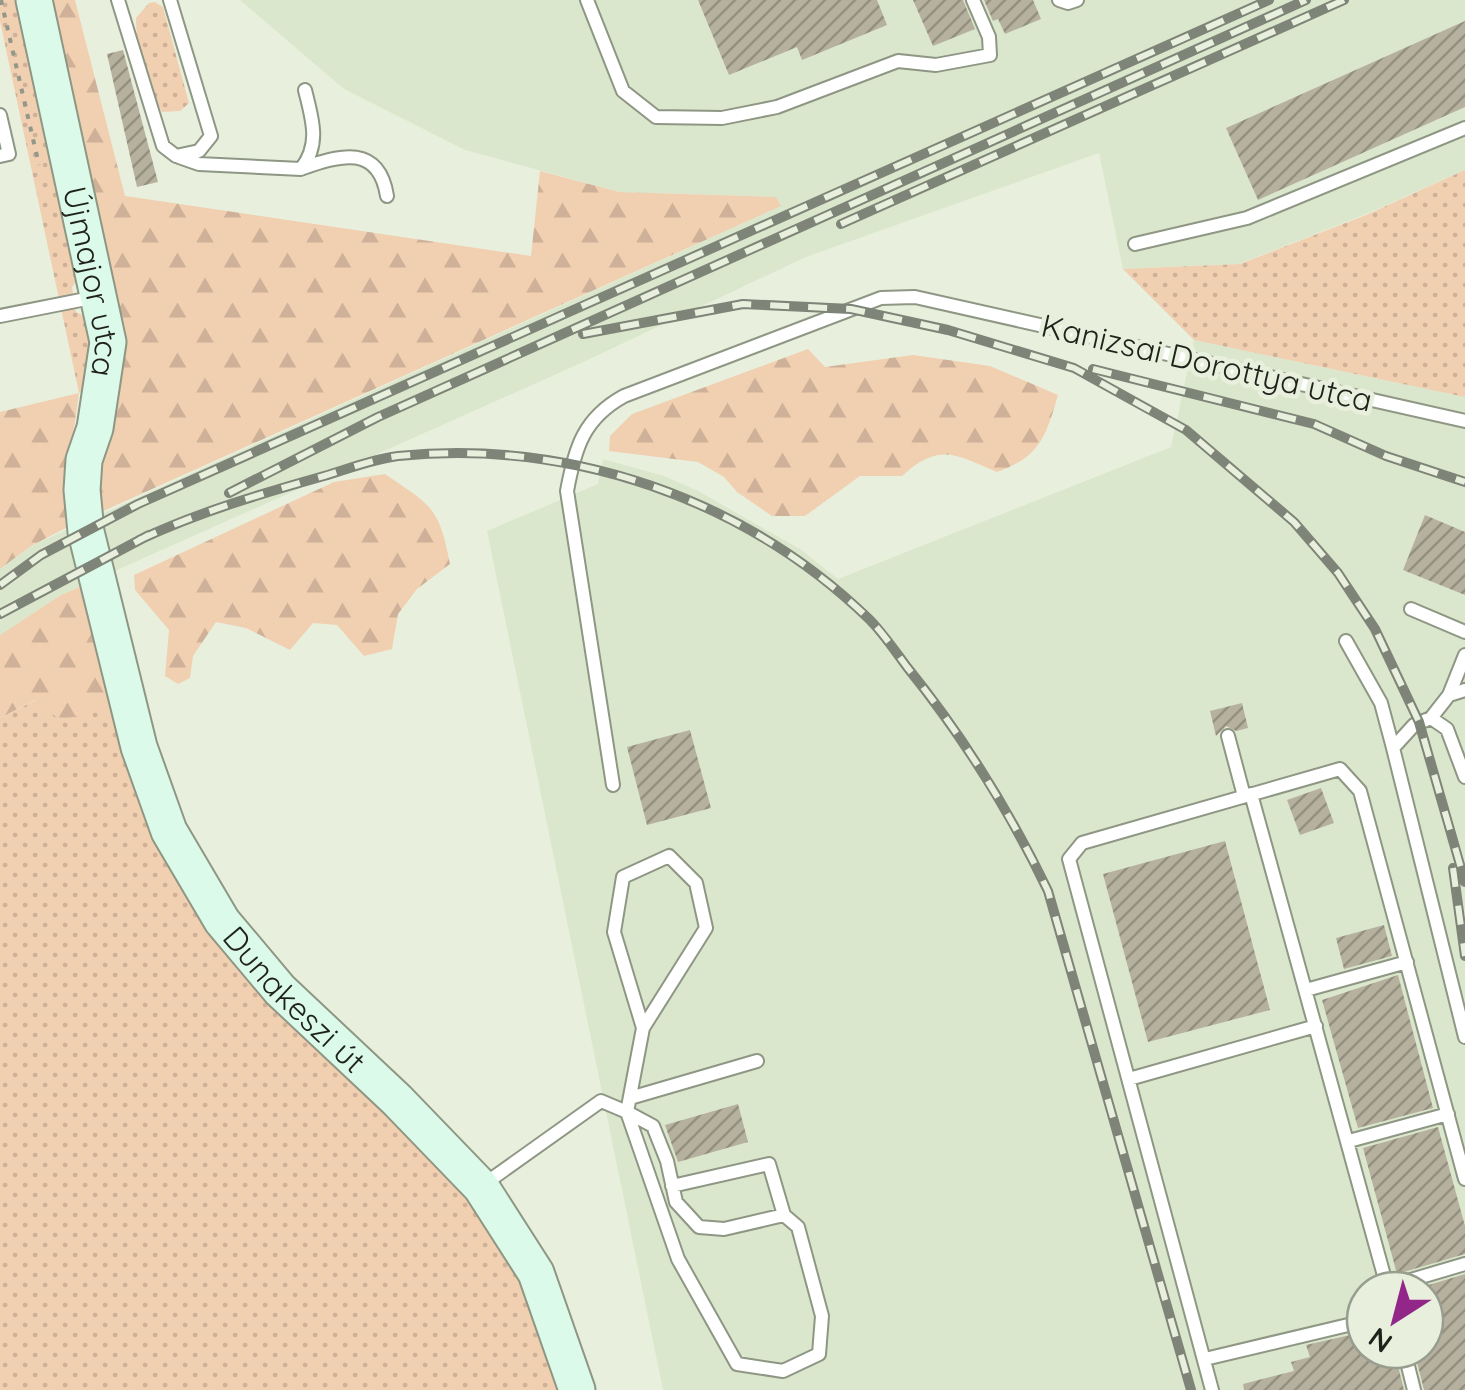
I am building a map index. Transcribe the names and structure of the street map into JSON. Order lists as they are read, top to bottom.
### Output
{
  "streets": {
    "street": ["Újmajor utca", "Dunakeszi út"],
    "lane": ["Kanizsai Dorottya utca"]
  },
  "crossings": [
    ["Újmajor utca", "Dunakeszi út"]
  ],
  "north": "bottom left"
}
